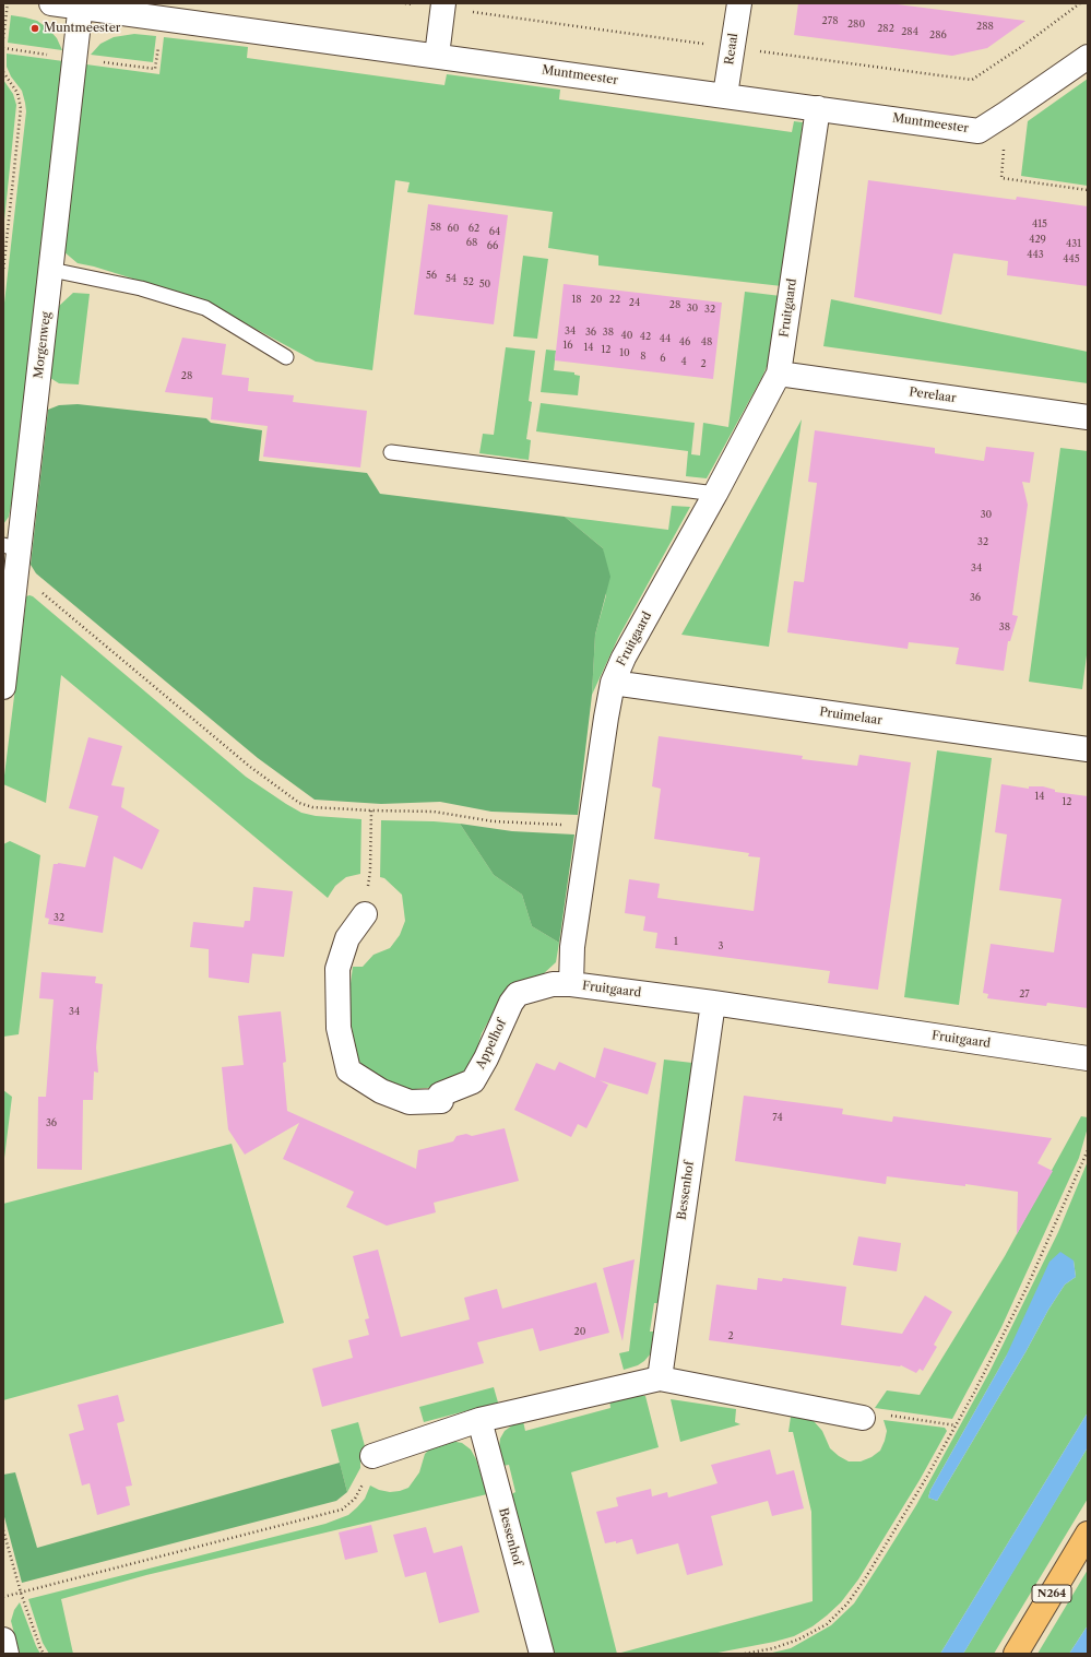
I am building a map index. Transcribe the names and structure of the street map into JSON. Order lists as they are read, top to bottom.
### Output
{
  "streets": {
    "main road": ["N264"],
    "street": [
      "Reaal",
      "Muntmeester",
      "Fruitgaard",
      "Morgenweg",
      "Perelaar",
      "Pruimelaar",
      "Appelhof",
      "Bessenhof"
    ]
  },
  "crossings": [
    ["Reaal", "Muntmeester"],
    ["Muntmeester", "Fruitgaard"],
    ["Muntmeester", "Morgenweg"],
    ["Fruitgaard", "Perelaar"],
    ["Fruitgaard", "Pruimelaar"],
    ["Fruitgaard", "Appelhof"],
    ["Fruitgaard", "Bessenhof"]
  ],
  "places": ["Muntmeester"],
  "house_numbers": [
    "278",
    "280",
    "288",
    "282",
    "284",
    "286",
    "415",
    "58",
    "60",
    "62",
    "64",
    "429",
    "68",
    "431",
    "66",
    "443",
    "445",
    "56",
    "54",
    "52",
    "50",
    "18",
    "20",
    "22",
    "24",
    "28",
    "30",
    "32",
    "34",
    "36",
    "38",
    "40",
    "42",
    "44",
    "46",
    "48",
    "16",
    "14",
    "12",
    "10",
    "8",
    "6",
    "4",
    "2",
    "28",
    "30",
    "32",
    "34",
    "36",
    "38",
    "14",
    "12",
    "32",
    "1",
    "3",
    "27",
    "34",
    "74",
    "36",
    "20",
    "2"
  ]
}
